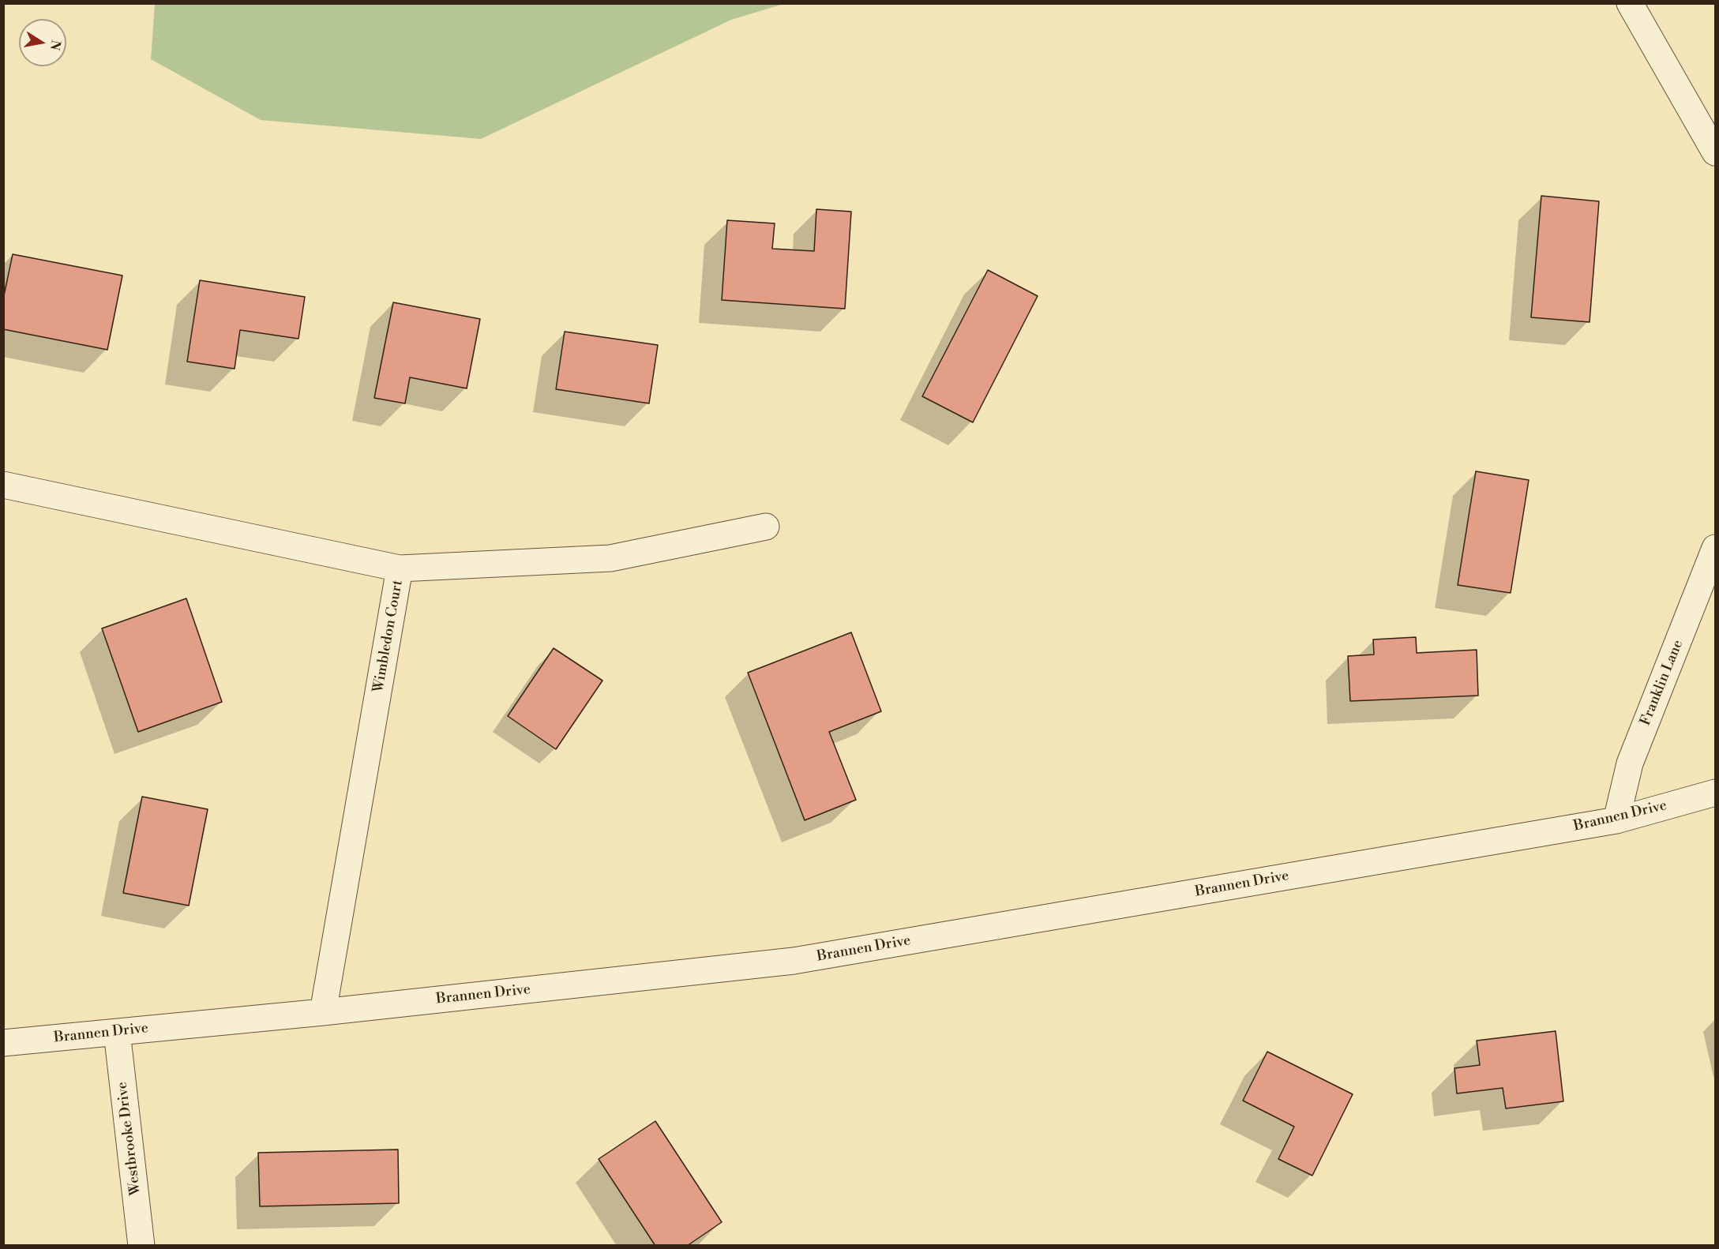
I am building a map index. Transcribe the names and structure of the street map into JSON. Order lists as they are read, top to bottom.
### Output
{
  "streets": {
    "street": [
      "Wimbledon Court",
      "Franklin Lane",
      "Brannen Drive",
      "Westbrooke Drive"
    ]
  },
  "crossings": [
    ["Wimbledon Court", "Brannen Drive"],
    ["Franklin Lane", "Brannen Drive"],
    ["Brannen Drive", "Westbrooke Drive"]
  ],
  "north": "right"
}
